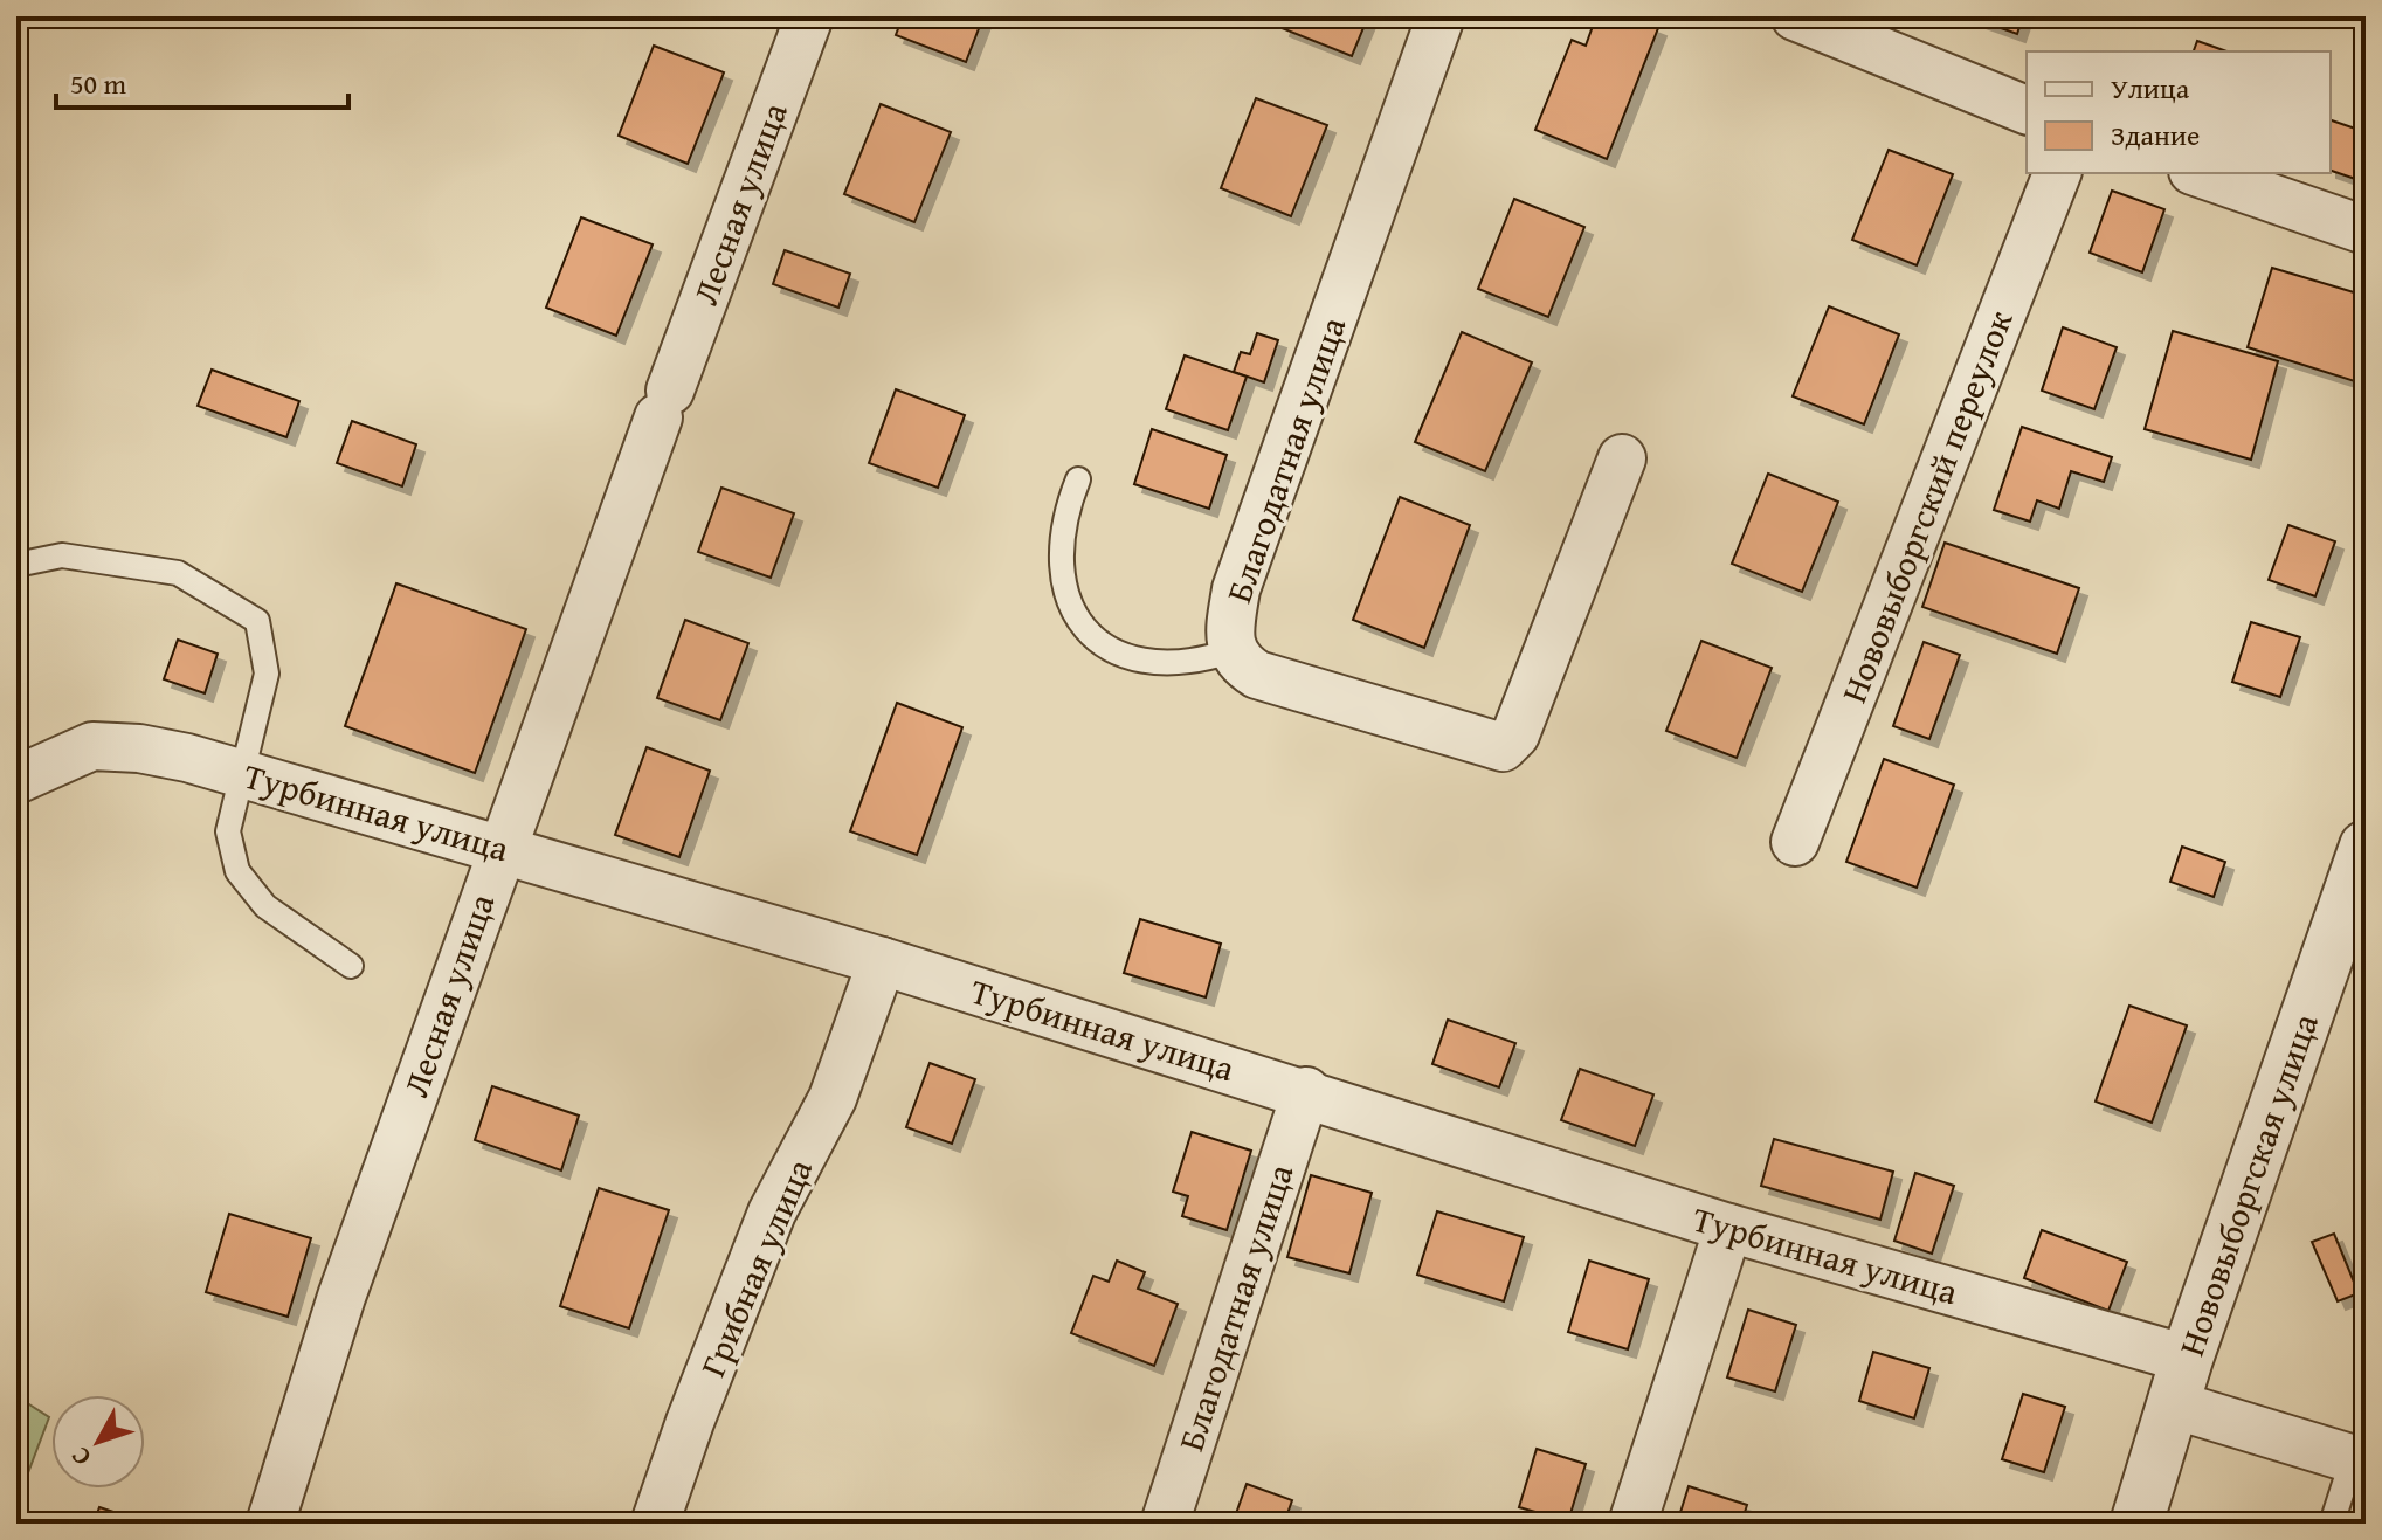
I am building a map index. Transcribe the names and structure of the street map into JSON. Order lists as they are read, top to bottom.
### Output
{
  "streets": {
    "street": [
      "Лесная улица",
      "Благодатная улица",
      "Нововыборгский переулок",
      "Турбинная улица",
      "Нововыборгская улица",
      "Грибная улица"
    ]
  },
  "crossings": [
    ["Лесная улица", "Турбинная улица"],
    ["Благодатная улица", "Турбинная улица"],
    ["Турбинная улица", "Нововыборгская улица"],
    ["Турбинная улица", "Грибная улица"]
  ],
  "legend": ["Улица", "Здание"],
  "scale_bar": "50 m",
  "north": "bottom left"
}
